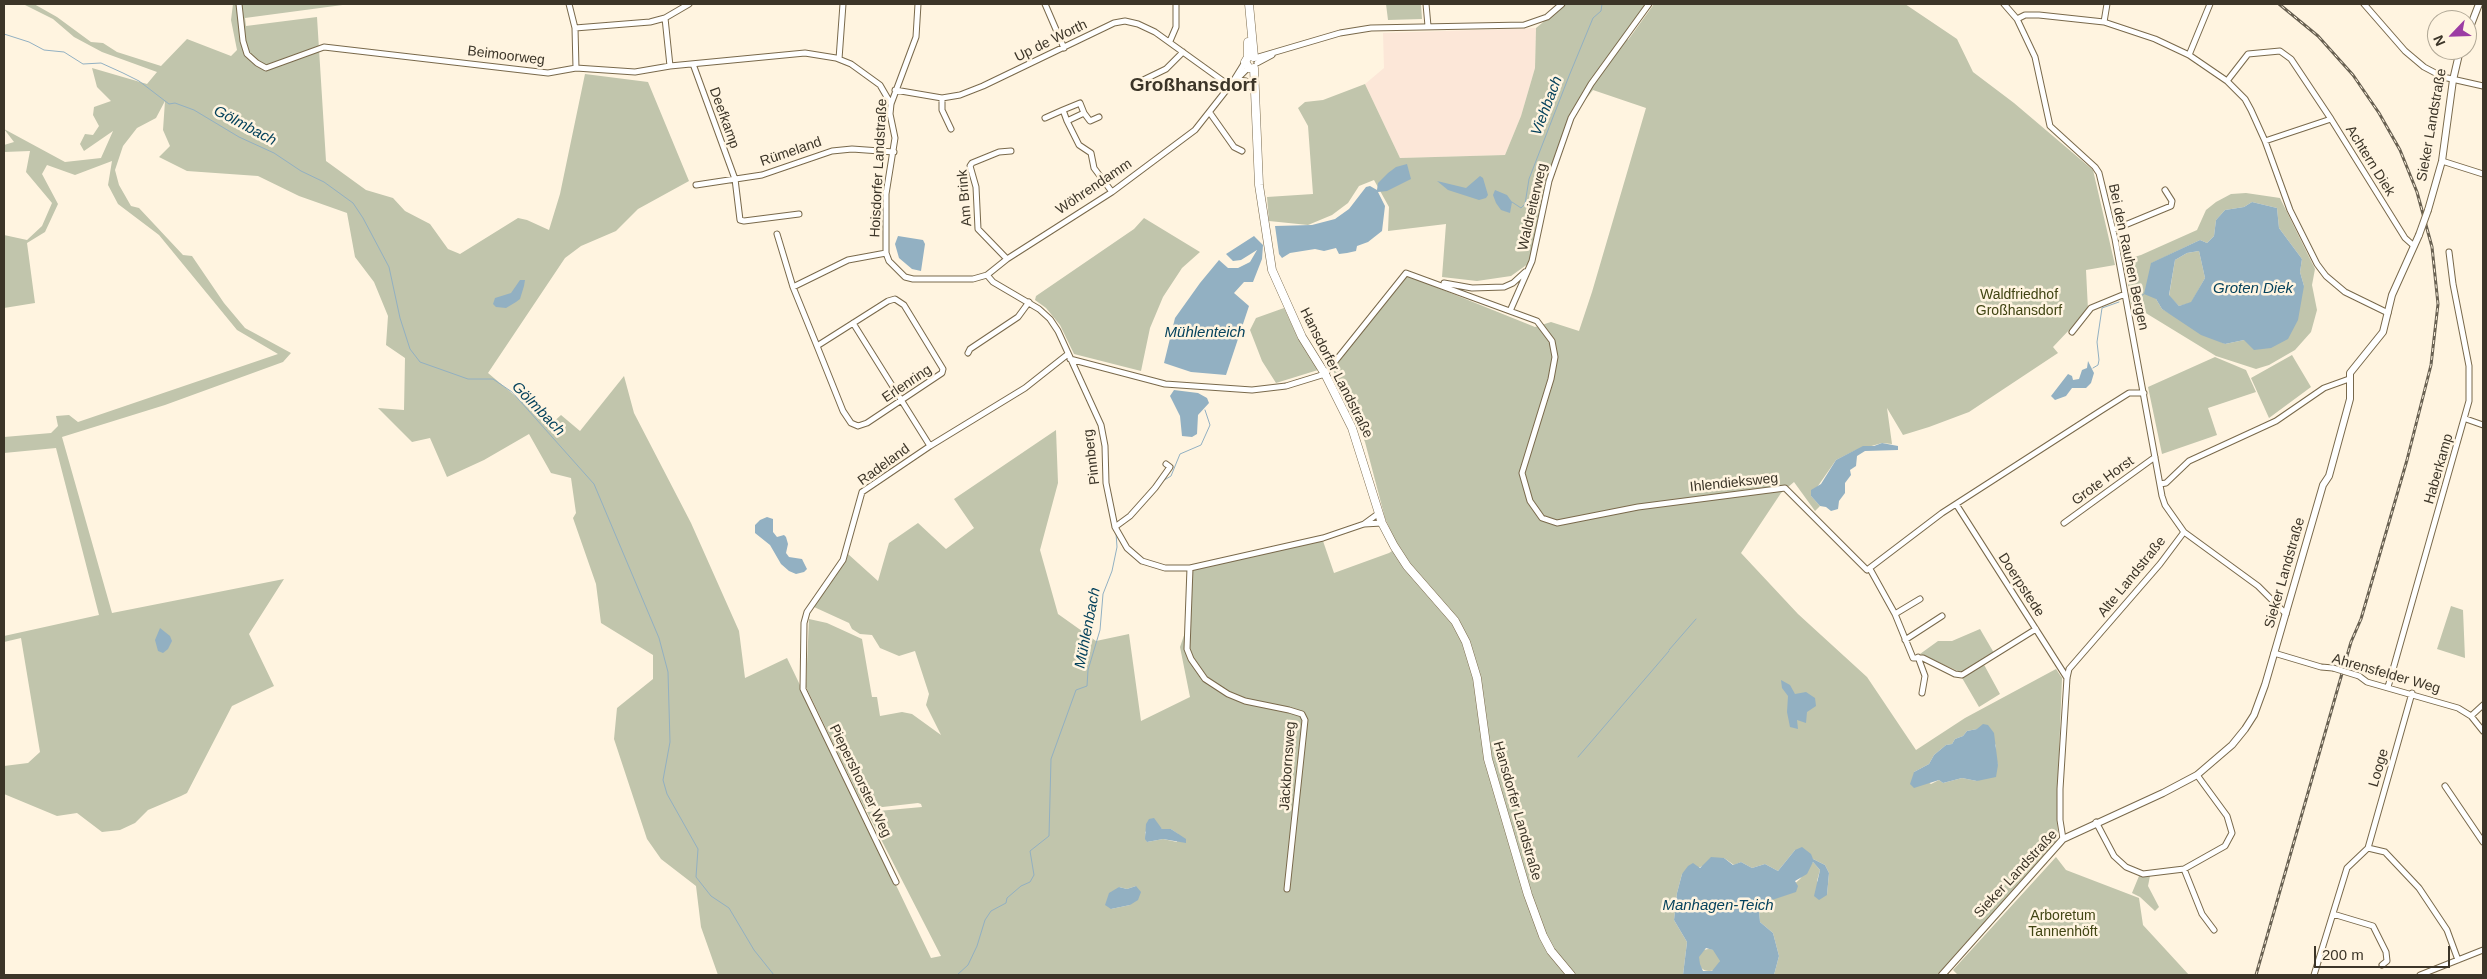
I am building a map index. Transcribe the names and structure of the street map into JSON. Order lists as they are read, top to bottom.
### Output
{
  "streets": {
    "main road": ["Hansdorfer Landstraße"],
    "street": [
      "Up de Worth",
      "Beimoorweg",
      "Deefkamp",
      "Sieker Landstraße",
      "Rümeland",
      "Achtern Diek",
      "Hoisdorfer Landstraße",
      "Wöhrendamm",
      "Am Brink",
      "Waldreiterweg",
      "Bei den Rauhen Bergen",
      "Erlenring",
      "Pinnberg",
      "Radeland",
      "Haberkamp",
      "Grote Horst",
      "Ihlendieksweg",
      "Alte Landstraße",
      "Doerpstede",
      "Ahrensfelder Weg",
      "Jäckbornsweg",
      "Looge",
      "Piepershorster Weg"
    ]
  },
  "crossings": [
    ["Up de Worth", "Beimoorweg"],
    ["Up de Worth", "Hoisdorfer Landstraße"],
    ["Up de Worth", "Wöhrendamm"],
    ["Beimoorweg", "Deefkamp"],
    ["Beimoorweg", "Hoisdorfer Landstraße"],
    ["Deefkamp", "Rümeland"],
    ["Sieker Landstraße", "Achtern Diek"],
    ["Sieker Landstraße", "Alte Landstraße"],
    ["Sieker Landstraße", "Ahrensfelder Weg"],
    ["Rümeland", "Hoisdorfer Landstraße"],
    ["Hoisdorfer Landstraße", "Wöhrendamm"],
    ["Hoisdorfer Landstraße", "Pinnberg"],
    ["Wöhrendamm", "Am Brink"],
    ["Wöhrendamm", "Hansdorfer Landstraße"],
    ["Wöhrendamm", "Pinnberg"],
    ["Waldreiterweg", "Hansdorfer Landstraße"],
    ["Waldreiterweg", "Ihlendieksweg"],
    ["Bei den Rauhen Bergen", "Grote Horst"],
    ["Bei den Rauhen Bergen", "Alte Landstraße"],
    ["Pinnberg", "Radeland"],
    ["Pinnberg", "Jäckbornsweg"],
    ["Radeland", "Piepershorster Weg"],
    ["Haberkamp", "Ahrensfelder Weg"],
    ["Alte Landstraße", "Doerpstede"],
    ["Ahrensfelder Weg", "Looge"]
  ],
  "districts": ["Großhansdorf"],
  "water": [
    "Viehbach",
    "Gölmbach",
    "Groten Diek",
    "Mühlenteich",
    "Mühlenbach",
    "Manhagen-Teich"
  ],
  "parks": ["Waldfriedhof Großhansdorf", "Arboretum Tannenhöft"],
  "scale_bar": "200 m",
  "north": "bottom left"
}
